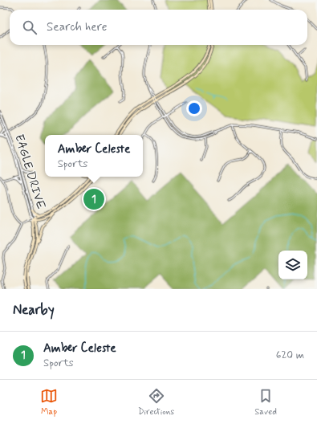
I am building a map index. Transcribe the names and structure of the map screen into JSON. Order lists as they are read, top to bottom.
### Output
{
  "streets": {
    "street": ["EAGLE DRIVE"]
  },
  "page": {
    "search": "Search here",
    "popup": ["Amber Celeste", "Sports"],
    "pins": "1",
    "heading": "Nearby",
    "list": [
      {
        "mark": "1",
        "name": "Amber Celeste",
        "note": "Sports",
        "value": "620 m"
      }
    ],
    "nav": ["Map", "Directions", "Saved"]
  }
}
